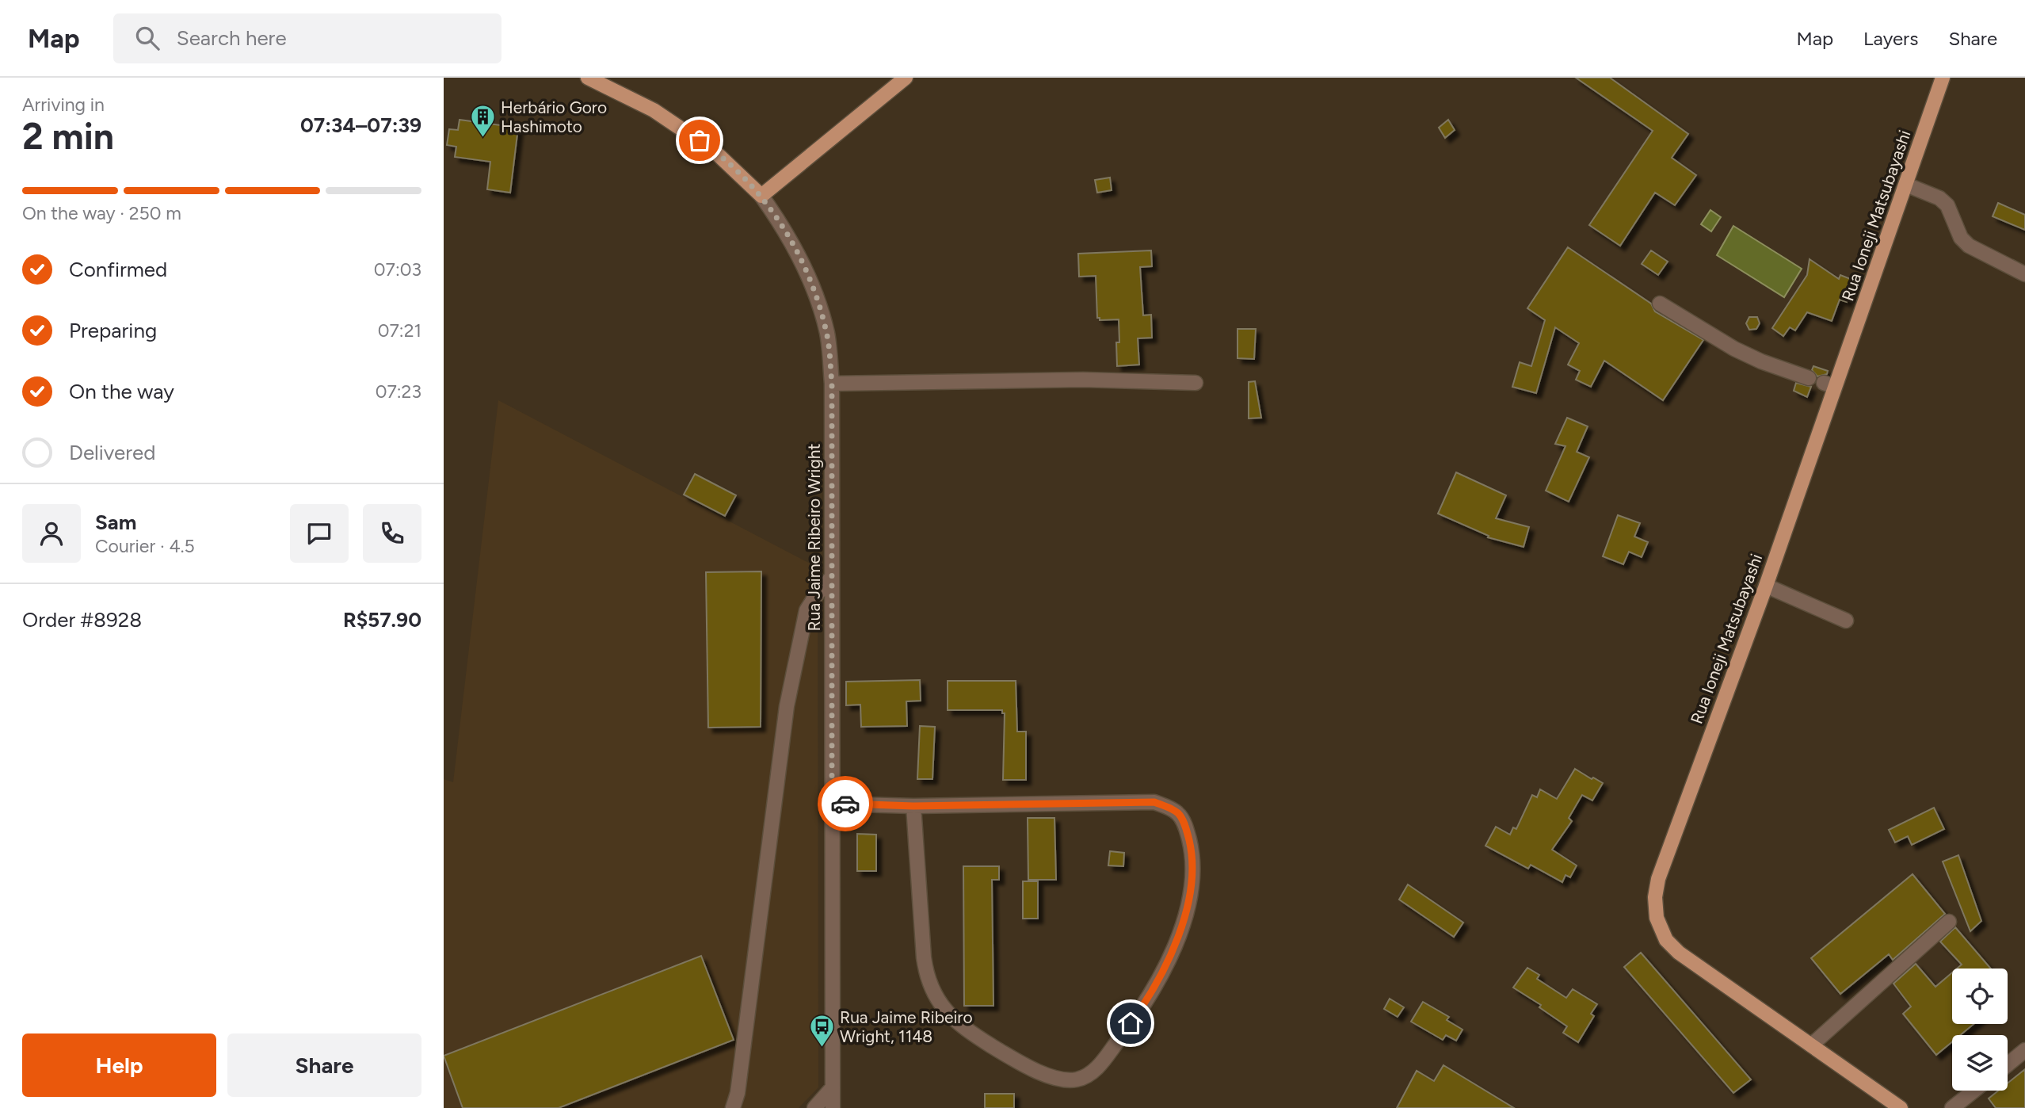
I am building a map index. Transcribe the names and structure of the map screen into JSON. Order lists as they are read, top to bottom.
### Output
{
  "streets": {
    "main road": ["Rua Ioneji Matsubayashi", "Rua Jaime Ribeiro Wright"]
  },
  "places": {
    "building": ["Herbário Goro Hashimoto"],
    "bus stop": ["Rua Jaime Ribeiro Wright, 1148"]
  },
  "page": {
    "header": "Map",
    "search": "Search here",
    "nav": ["Map", "Layers", "Share"],
    "heading": ["2 min", "Arriving in", "07:34–07:39"],
    "panel": [
      "Sam",
      "Courier · 4.5",
      "Order #8928",
      "R$57.90"
    ],
    "bar": "On the way · 250 m",
    "list": [
      ["Confirmed", "07:03"],
      ["Preparing", "07:21"],
      ["On the way", "07:23"],
      "Delivered"
    ],
    "buttons": ["Help", "Share"]
  }
}
